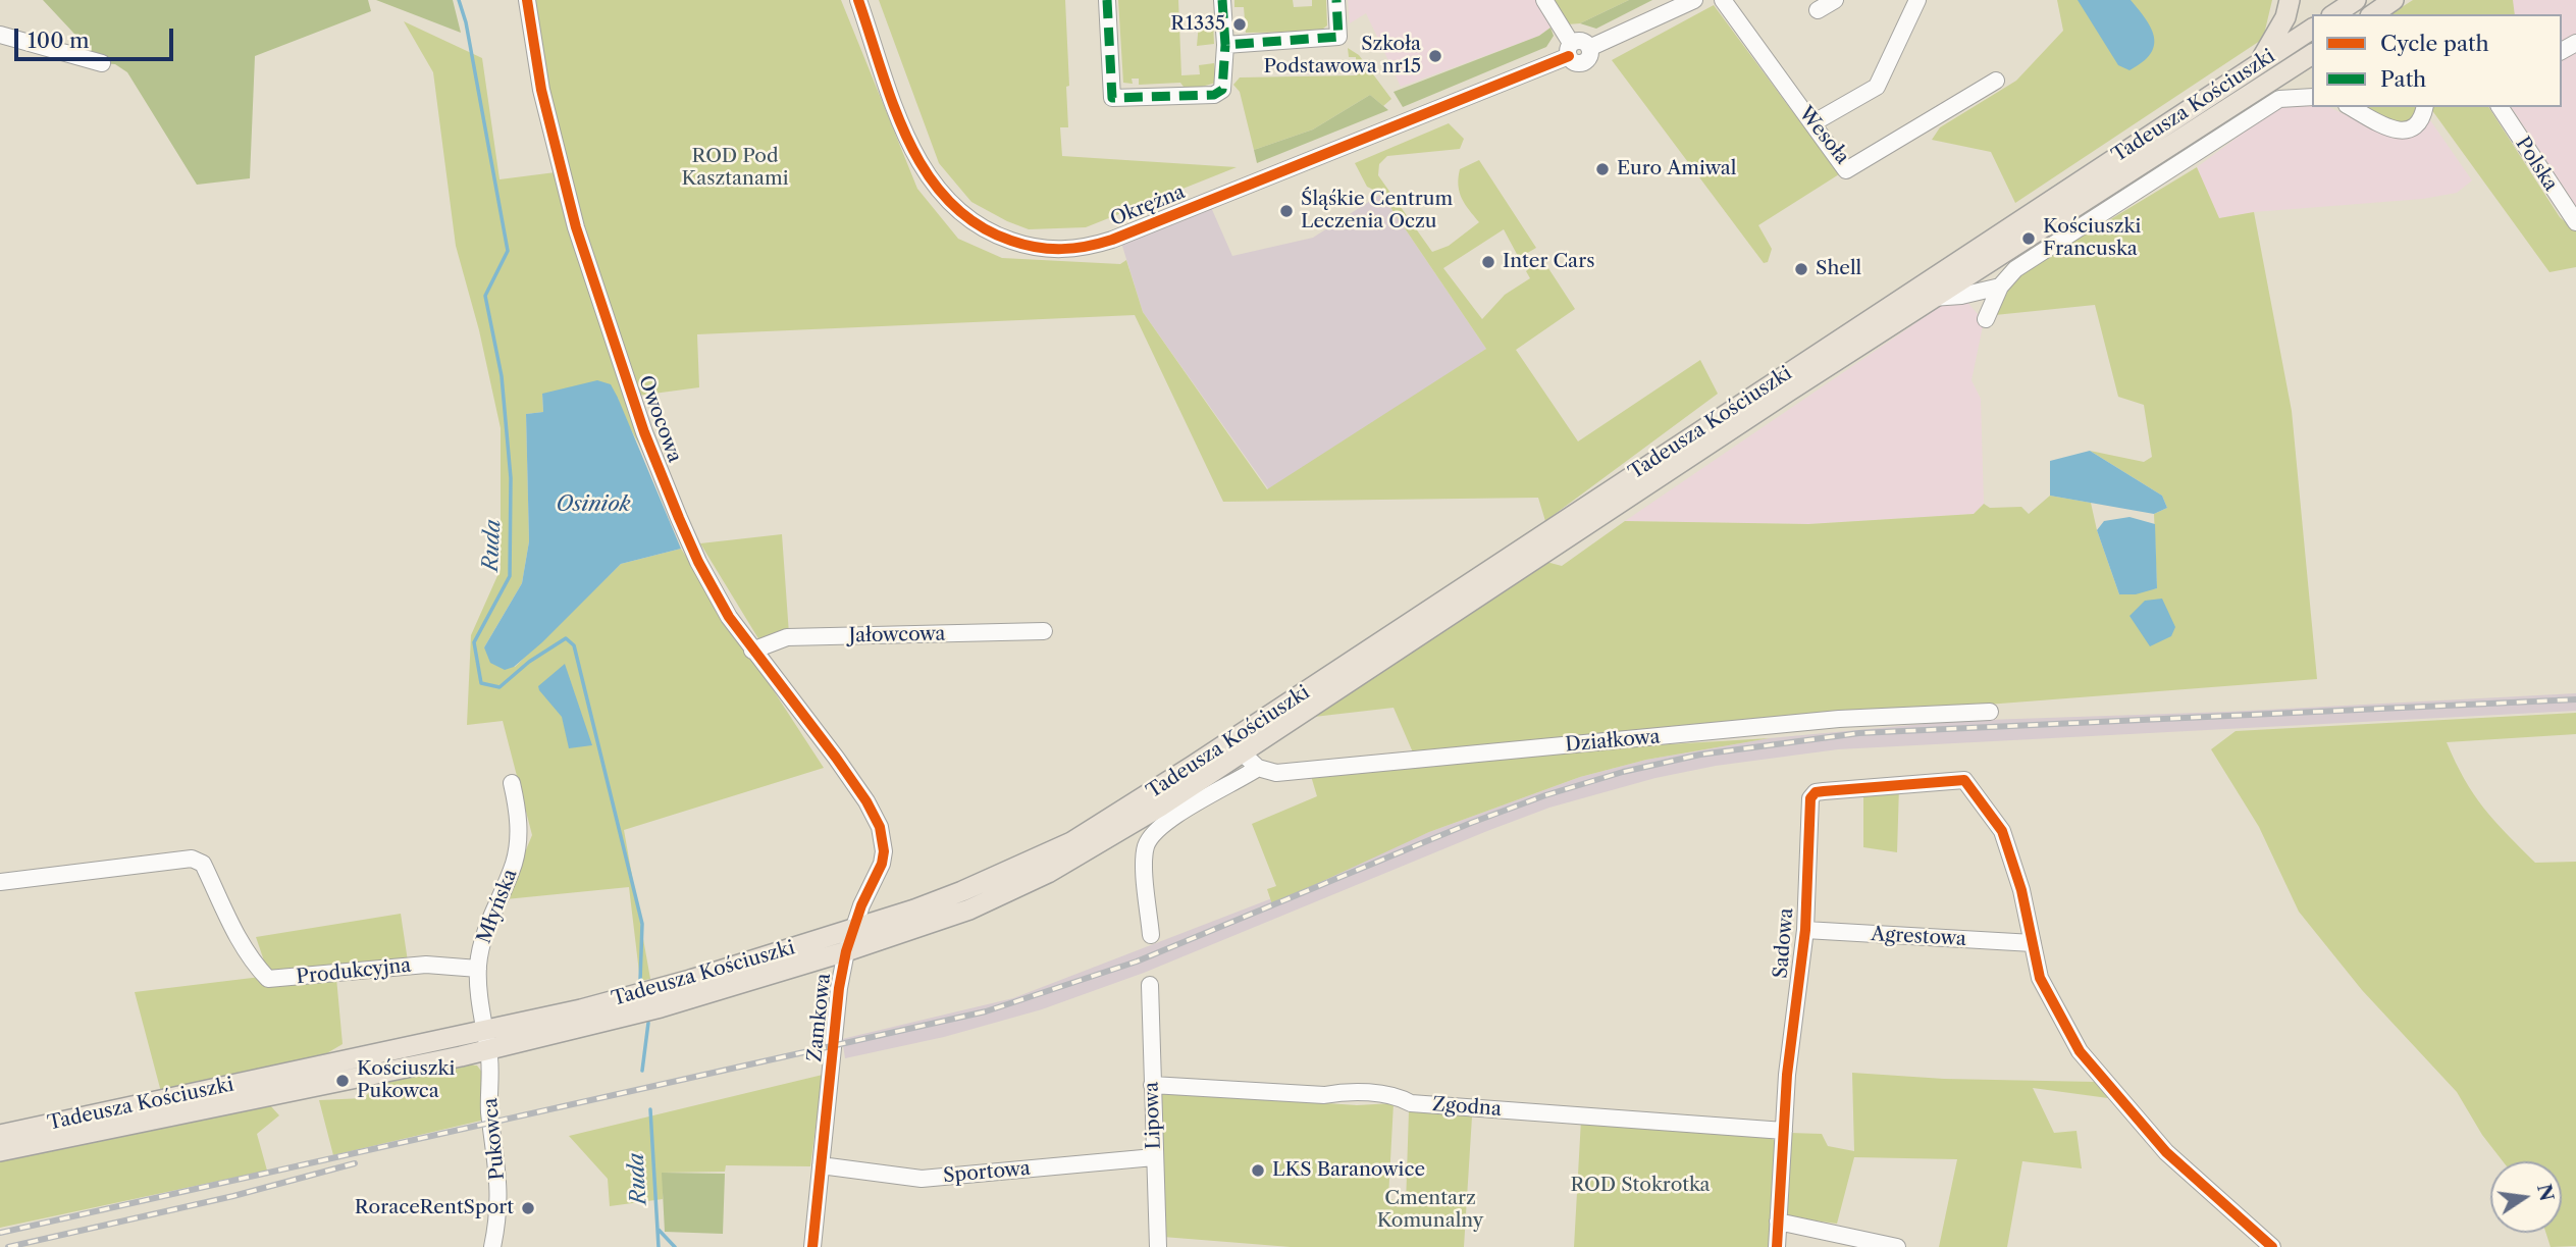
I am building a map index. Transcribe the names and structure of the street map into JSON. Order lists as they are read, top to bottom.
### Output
{
  "streets": {
    "main road": ["Tadeusza Kościuszki"],
    "street": [
      "Wesoła",
      "Polska",
      "Okrężna",
      "Owocowa",
      "Jałowcowa",
      "Działkowa",
      "Młyńska",
      "Agrestowa",
      "Sadowa",
      "Produkcyjna",
      "Zamkowa",
      "Zgodna",
      "Lipowa",
      "Pukowca",
      "Sportowa"
    ]
  },
  "crossings": [
    ["Tadeusza Kościuszki", "Młyńska"],
    ["Tadeusza Kościuszki", "Zamkowa"],
    ["Tadeusza Kościuszki", "Pukowca"],
    ["Owocowa", "Jałowcowa"],
    ["Owocowa", "Zamkowa"],
    ["Młyńska", "Produkcyjna"],
    ["Młyńska", "Pukowca"],
    ["Agrestowa", "Sadowa"],
    ["Sadowa", "Zgodna"],
    ["Zamkowa", "Sportowa"],
    ["Zgodna", "Lipowa"],
    ["Lipowa", "Sportowa"]
  ],
  "water": ["Osiniok", "Ruda"],
  "parks": ["ROD Pod Kasztanami", "ROD Stokrotka", "Cmentarz Komunalny"],
  "places": [
    "R1335",
    "Szkoła Podstawowa nr15",
    "Euro Amiwal",
    "Śląśkie Centrum Leczenia Oczu",
    "Kościuszki Francuska",
    "Inter Cars",
    "Shell",
    "Kościuszki Pukowca",
    "LKS Baranowice",
    "RoraceRentSport"
  ],
  "legend": ["Cycle path", "Path"],
  "scale_bar": "100 m",
  "north": "right"
}
